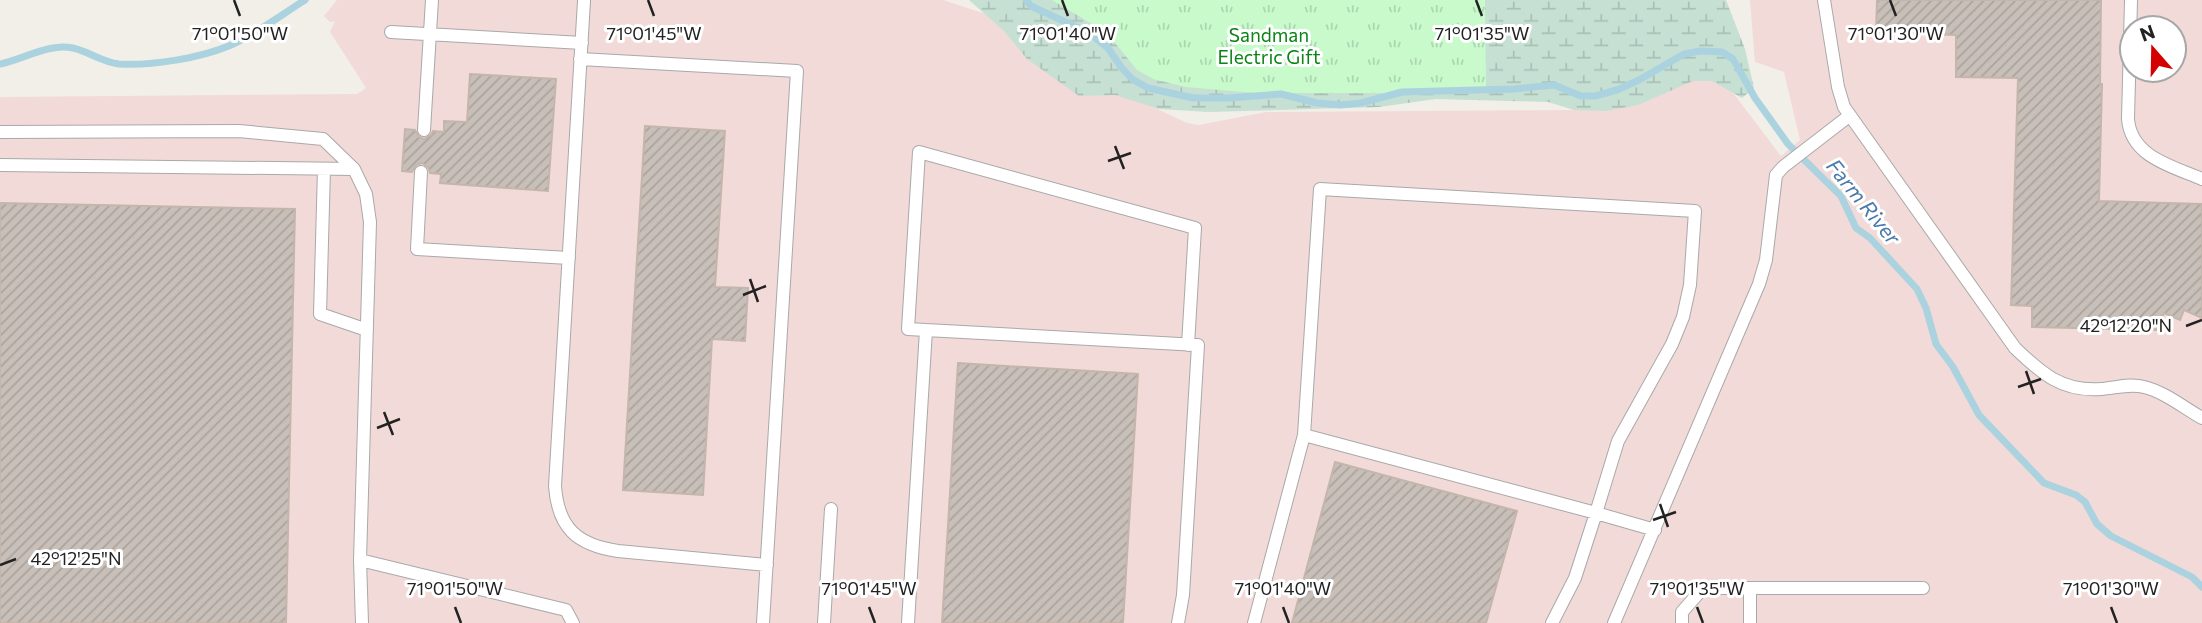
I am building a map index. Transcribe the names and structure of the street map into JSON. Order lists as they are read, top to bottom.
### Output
{
  "water": ["Farm River"],
  "parks": ["Sandman Electric Gift"],
  "north": "top",
  "coordinates": [
    "71°01'50\"W",
    "71°01'45\"W",
    "71°01'40\"W",
    "71°01'35\"W",
    "71°01'30\"W",
    "42°12'20\"N",
    "42°12'25\"N"
  ]
}
